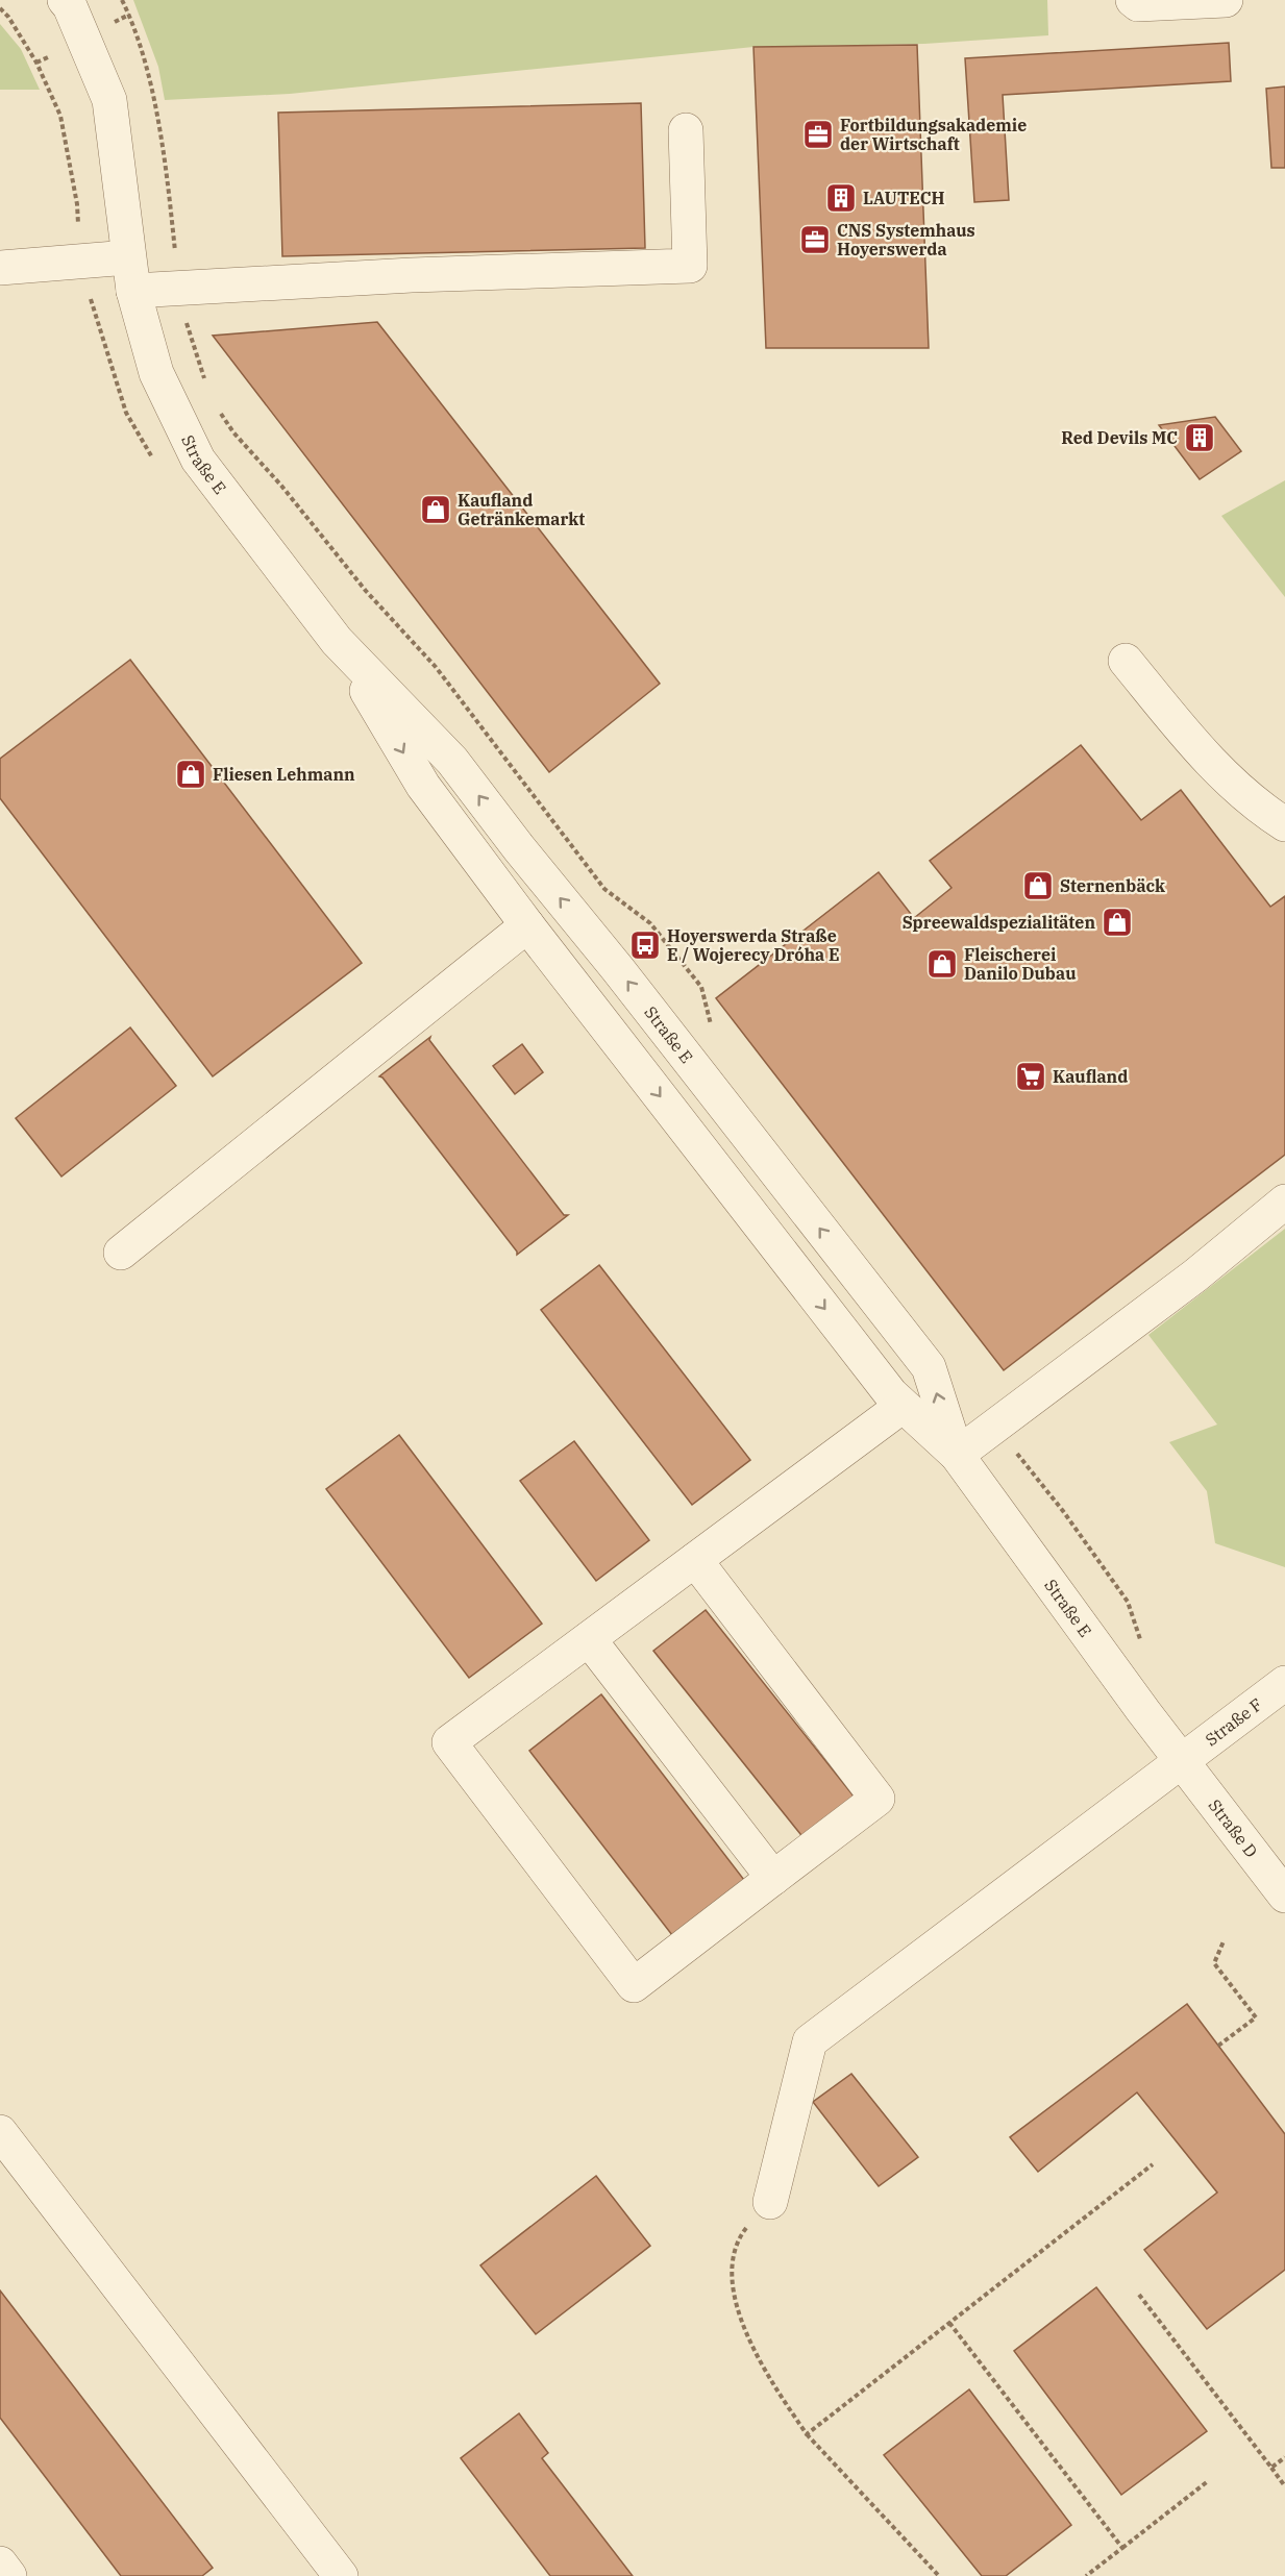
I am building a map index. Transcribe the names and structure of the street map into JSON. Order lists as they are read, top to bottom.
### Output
{
  "streets": {
    "street": ["Straße E", "Straße F", "Straße D"]
  },
  "crossings": [
    ["Straße E", "Straße F"],
    ["Straße E", "Straße D"],
    ["Straße F", "Straße D"]
  ],
  "places": {
    "office": ["Fortbildungsakademie der Wirtschaft", "CNS Systemhaus Hoyerswerda"],
    "building": ["LAUTECH", "Red Devils MC"],
    "shop": [
      "Kaufland Getränkemarkt",
      "Fliesen Lehmann",
      "Sternenbäck",
      "Spreewaldspezialitäten",
      "Fleischerei Danilo Dubau"
    ],
    "bus stop": ["Hoyerswerda Straße E / Wojerecy Dróha E"],
    "supermarket": ["Kaufland"]
  }
}
